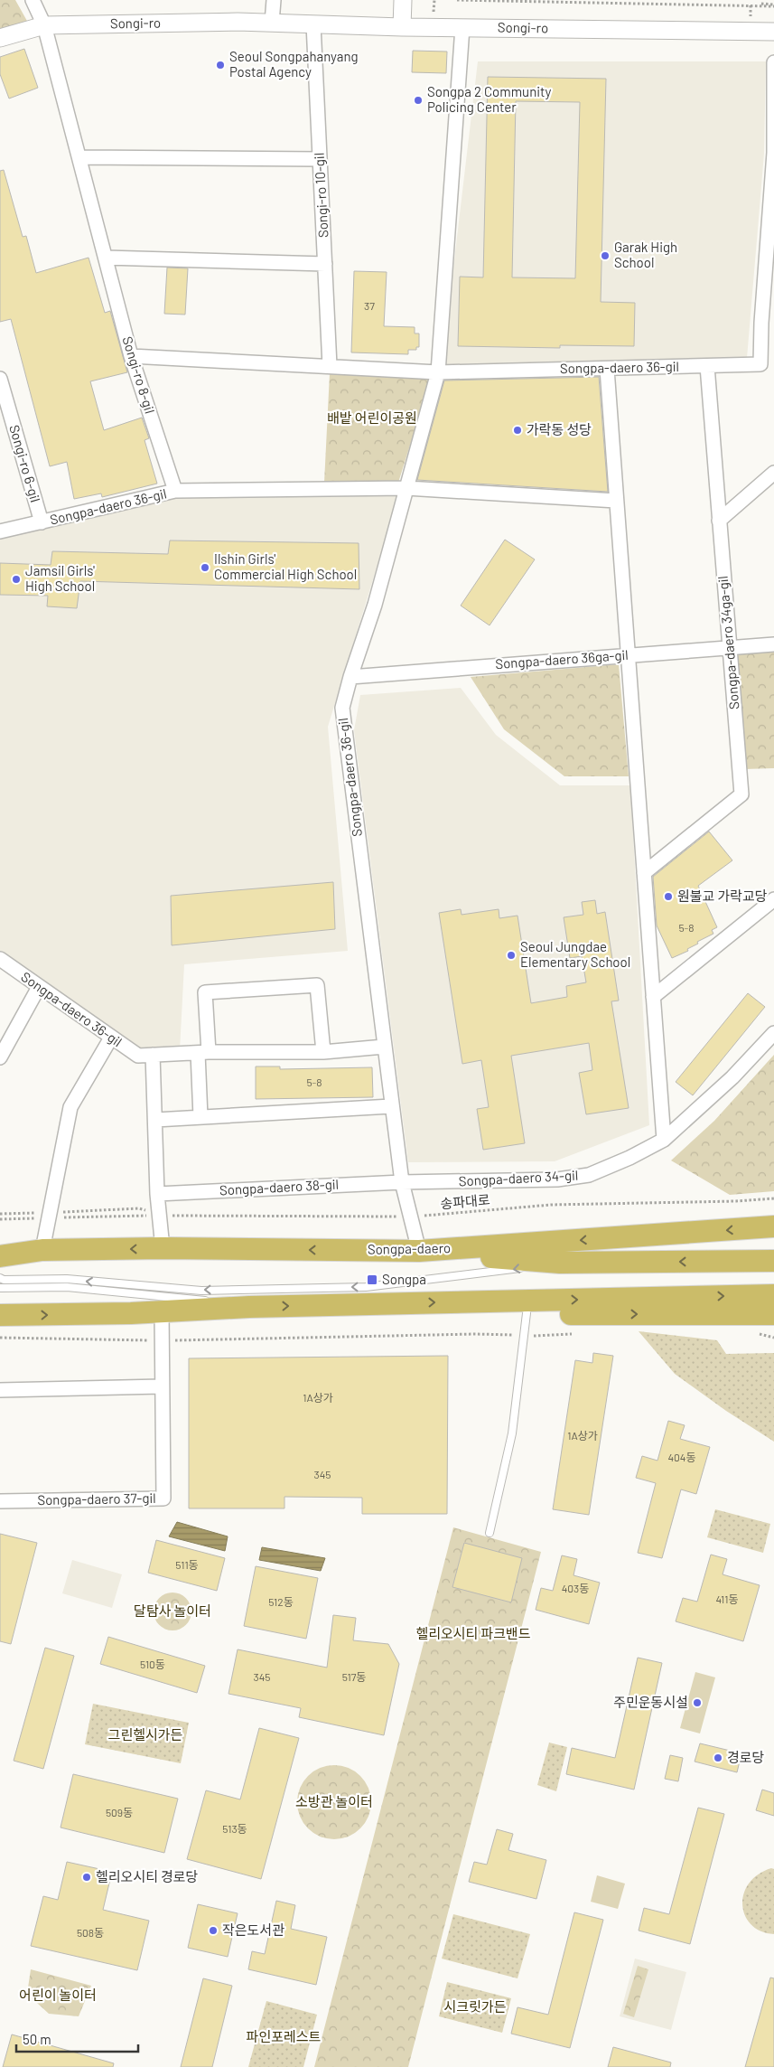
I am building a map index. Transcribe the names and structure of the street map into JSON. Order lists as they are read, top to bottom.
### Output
{
  "streets": {
    "main road": ["Songpa-daero"],
    "street": [
      "Songi-ro",
      "Songi-ro 10-gil",
      "Songpa-daero 36-gil",
      "Songi-ro 8-gil",
      "Songi-ro 6-gil",
      "Songpa-daero 34ga-gil",
      "Songpa-daero 36ga-gil",
      "Songpa-daero 34-gil",
      "Songpa-daero 38-gil",
      "Songpa-daero 37-gil"
    ],
    "path": ["송파대로"]
  },
  "crossings": [
    ["Songi-ro", "Songi-ro 10-gil"],
    ["Songi-ro", "Songpa-daero 36-gil"],
    ["Songi-ro", "Songi-ro 8-gil"],
    ["Songi-ro 10-gil", "Songpa-daero 36-gil"],
    ["Songpa-daero 36-gil", "Songi-ro 8-gil"],
    ["Songpa-daero 36-gil", "Songi-ro 6-gil"],
    ["Songpa-daero 36-gil", "Songpa-daero 34ga-gil"],
    ["Songpa-daero 36-gil", "Songpa-daero 36ga-gil"],
    ["Songpa-daero 36-gil", "Songpa-daero 34-gil"],
    ["Songpa-daero 36-gil", "Songpa-daero 38-gil"],
    ["Songpa-daero 36-gil", "송파대로"],
    ["Songpa-daero 36-gil", "Songpa-daero"],
    ["Songpa-daero 34ga-gil", "Songpa-daero 36ga-gil"],
    ["Songpa-daero 34-gil", "Songpa-daero 38-gil"]
  ],
  "parks": [
    "배밭 어린이공원",
    "달탐사 놀이터",
    "헬리오시티 파크밴드",
    "그린헬시가든",
    "소방관 놀이터",
    "어린이 놀이터",
    "시크릿가든",
    "파인포레스트"
  ],
  "places": {
    "other": [
      "Seoul Songpahanyang Postal Agency",
      "Songpa 2 Community Policing Center",
      "Garak High School",
      "가락동 성당",
      "Ilshin Girls' Commercial High School",
      "Jamsil Girls' High School",
      "원불교 가락교당",
      "Seoul Jungdae Elementary School",
      "주민운동시설",
      "경로당",
      "헬리오시티 경로당",
      "작은도서관"
    ],
    "transit": ["Songpa"]
  },
  "house_numbers": [
    "37",
    "5-8",
    "5-8",
    "1A상가",
    "1A상가",
    "404동",
    "345",
    "511동",
    "403동",
    "411동",
    "512동",
    "510동",
    "345",
    "517동",
    "509동",
    "513동",
    "508동"
  ],
  "scale_bar": "50 m"
}
